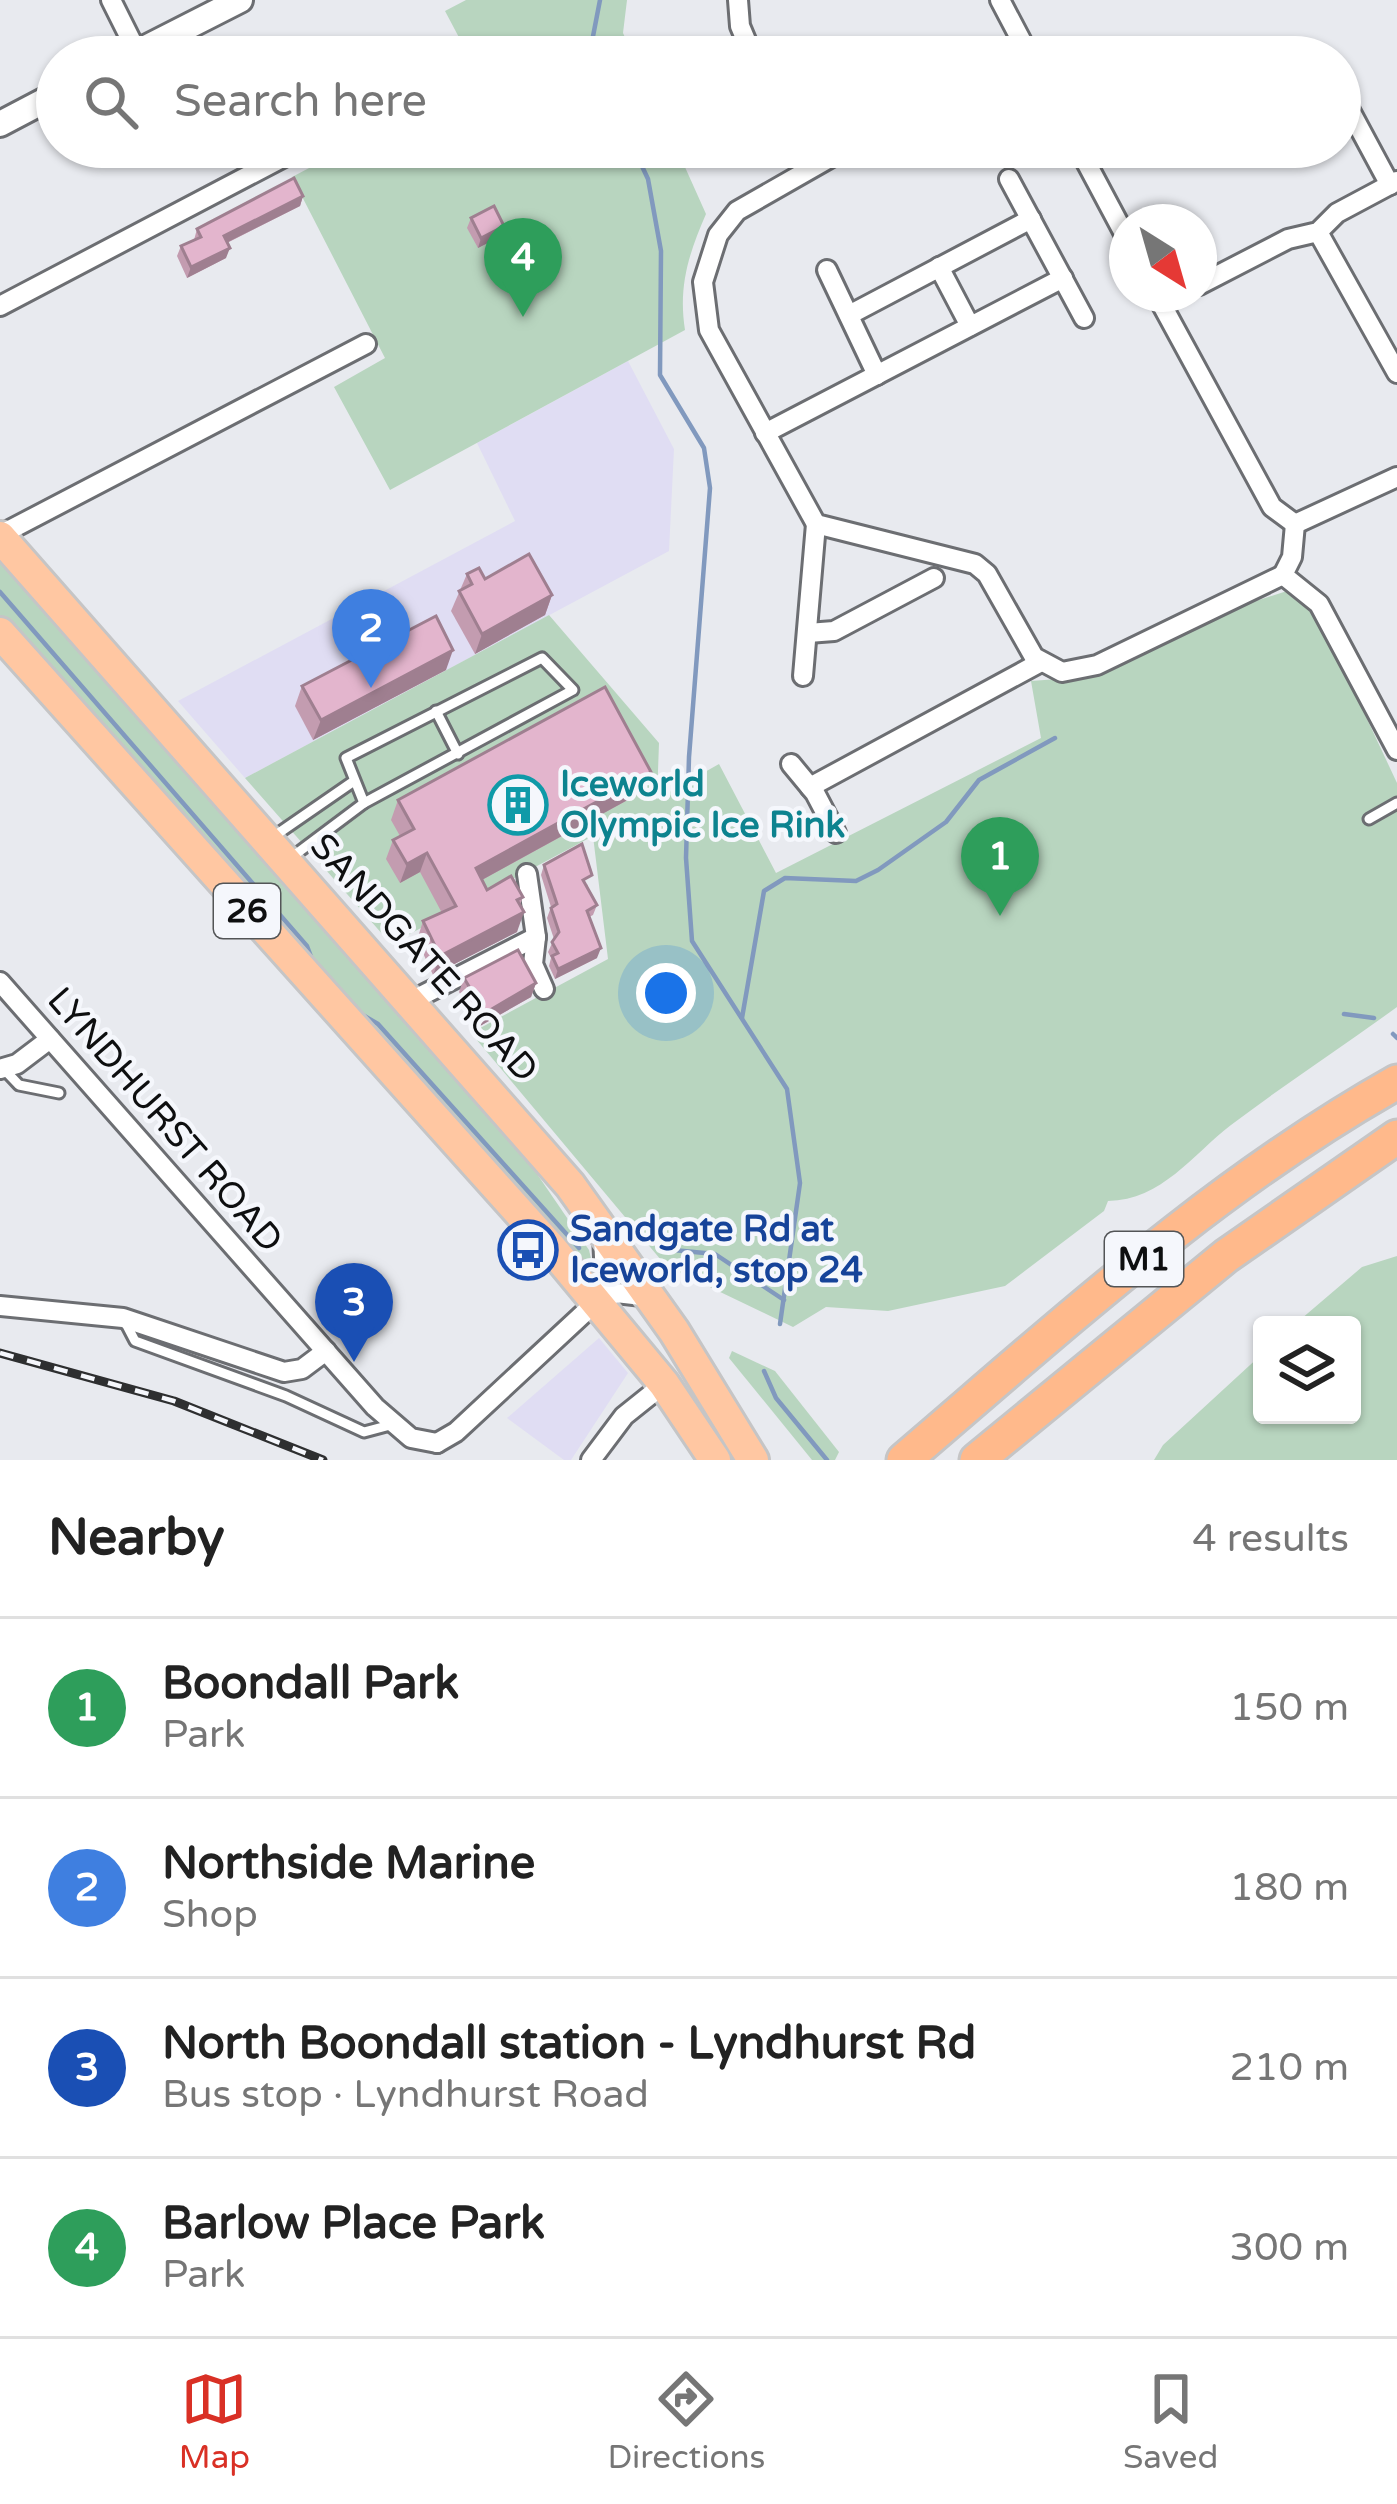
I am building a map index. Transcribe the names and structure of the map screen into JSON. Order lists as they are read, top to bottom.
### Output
{
  "streets": {
    "highway": ["26", "SANDGATE ROAD", "M1"],
    "street": ["LYNDHURST ROAD"]
  },
  "places": {
    "building": ["Iceworld Olympic Ice Rink"],
    "bus stop": ["Sandgate Rd at Iceworld, stop 24"]
  },
  "north": "bottom right",
  "page": {
    "search": "Search here",
    "pins": [
      "4",
      "2",
      "1",
      "3"
    ],
    "heading": ["Nearby", "4 results"],
    "list": [
      {
        "mark": "1",
        "name": "Boondall Park",
        "note": "Park",
        "value": "150 m"
      },
      {
        "mark": "2",
        "name": "Northside Marine",
        "note": "Shop",
        "value": "180 m"
      },
      {
        "mark": "3",
        "name": "North Boondall station - Lyndhurst Rd",
        "note": "Bus stop · Lyndhurst Road",
        "value": "210 m"
      },
      {
        "mark": "4",
        "name": "Barlow Place Park",
        "note": "Park",
        "value": "300 m"
      }
    ],
    "nav": ["Map", "Directions", "Saved"]
  }
}
